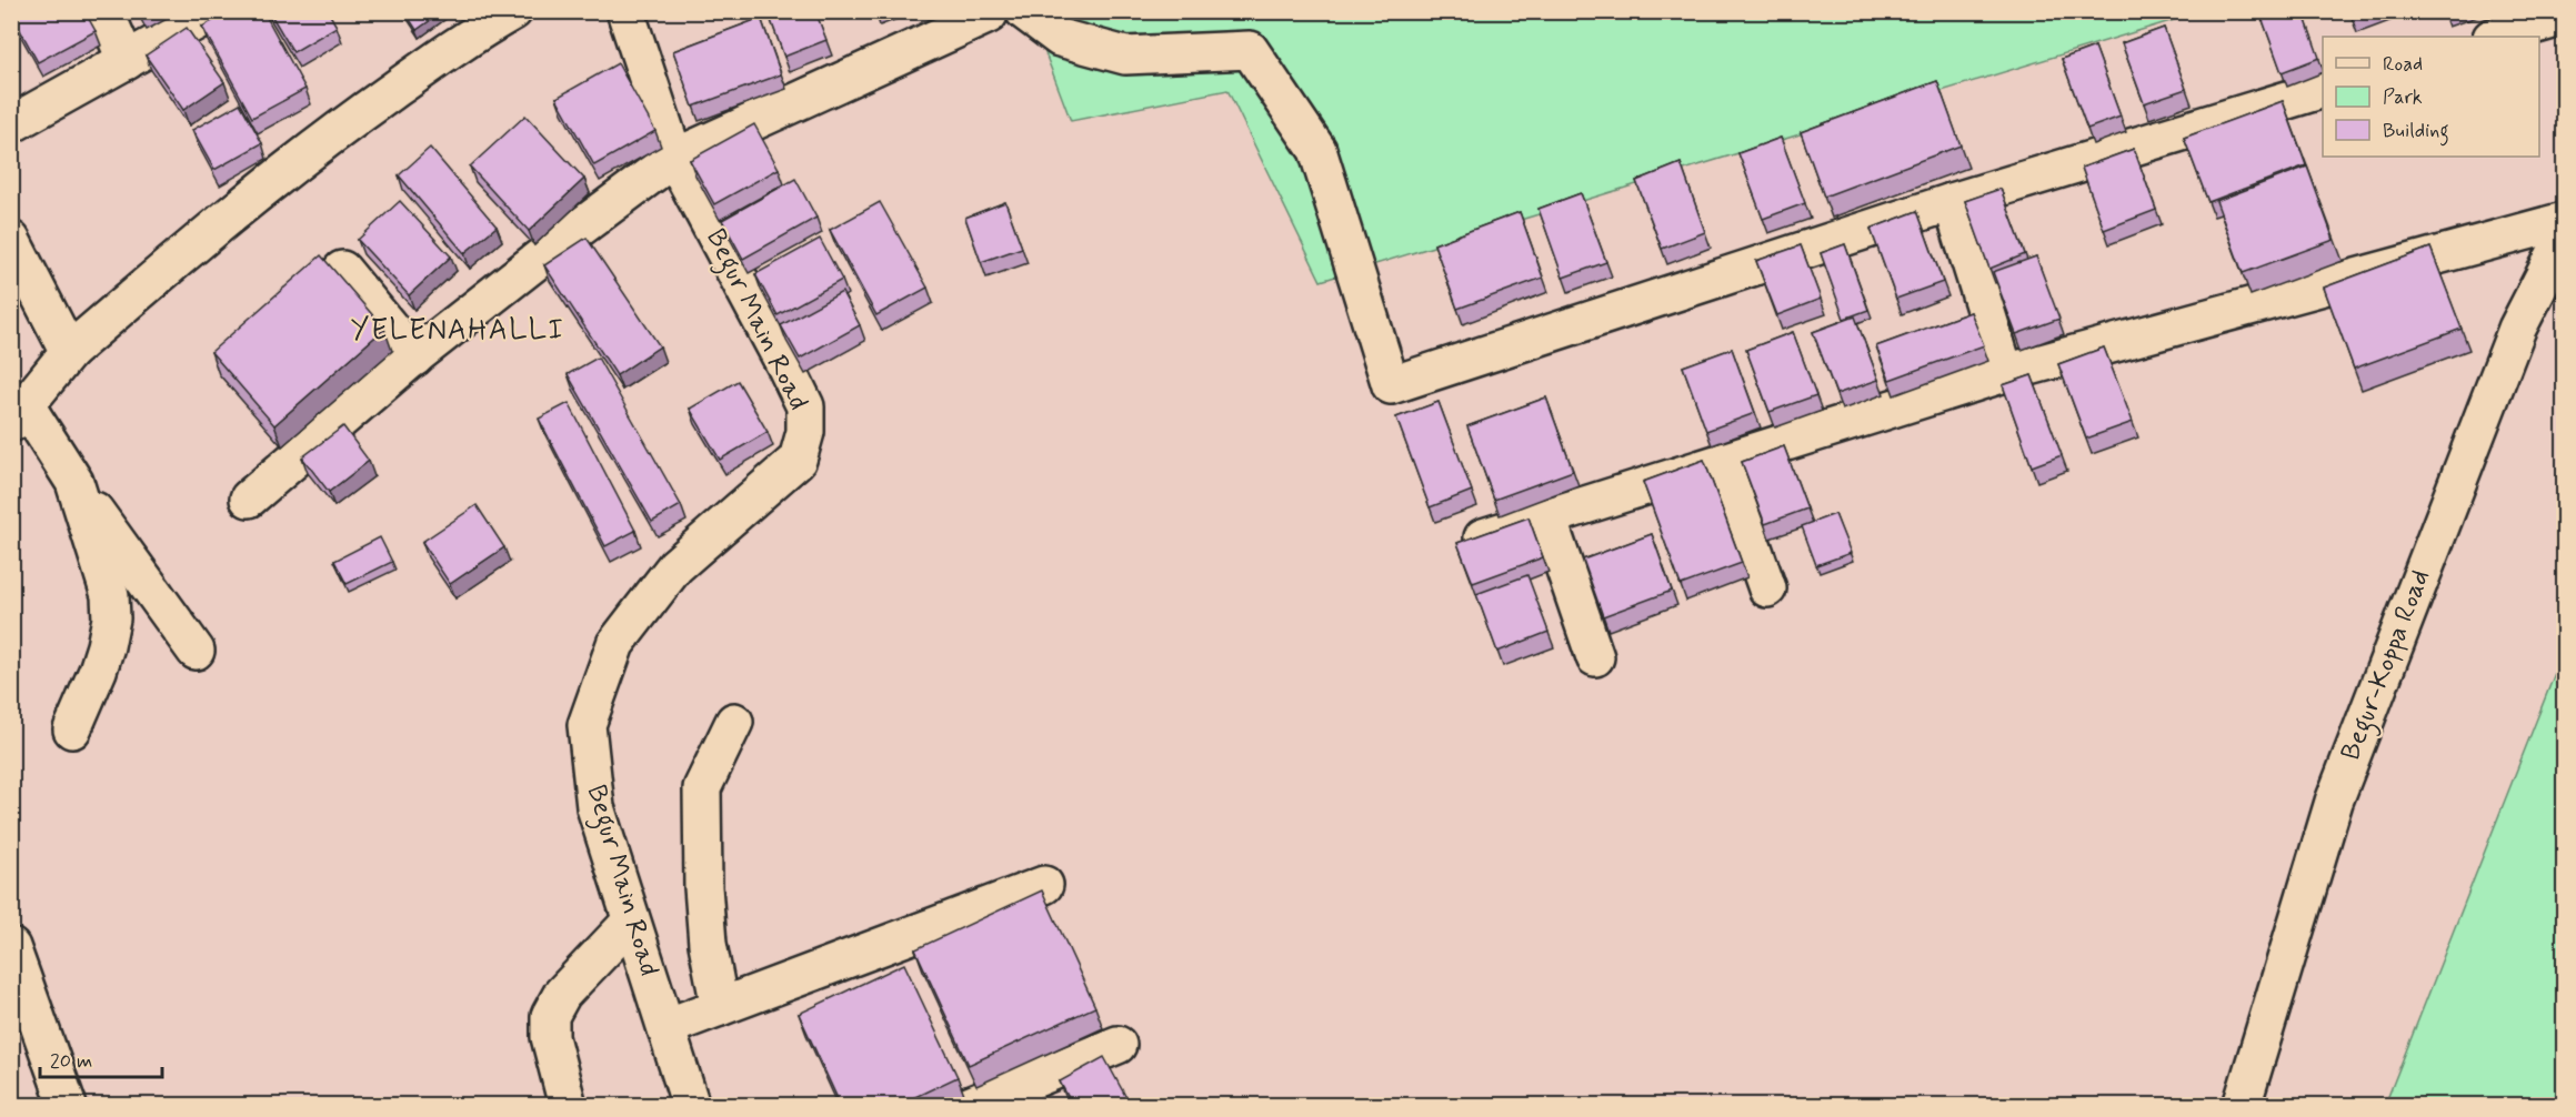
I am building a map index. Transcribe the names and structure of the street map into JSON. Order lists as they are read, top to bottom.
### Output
{
  "streets": {
    "street": ["Begur Main Road", "Begur-Koppa Road"]
  },
  "districts": ["YELENAHALLI"],
  "legend": ["Road", "Park", "Building"],
  "scale_bar": "20 m"
}
